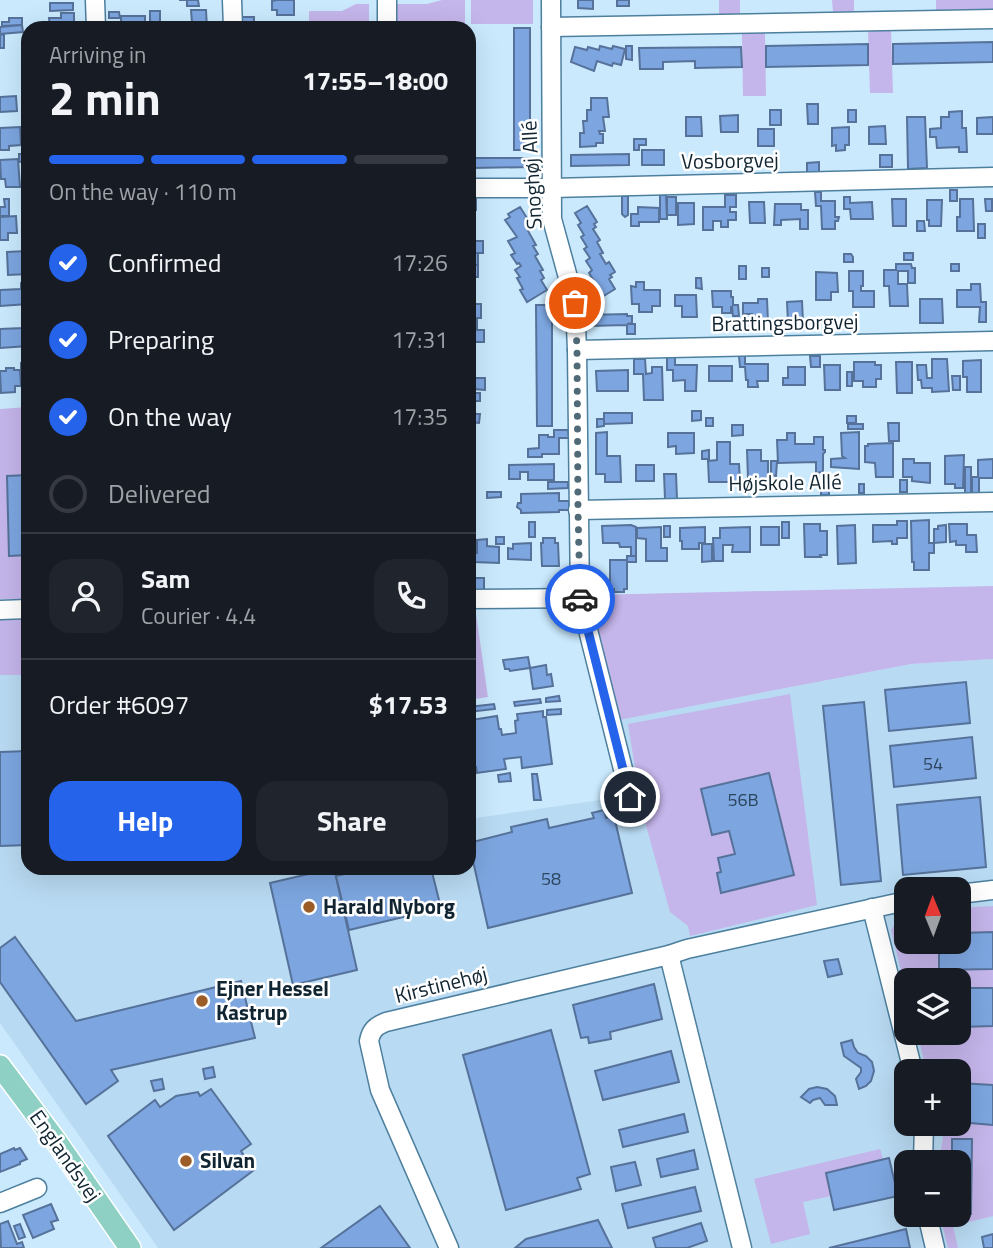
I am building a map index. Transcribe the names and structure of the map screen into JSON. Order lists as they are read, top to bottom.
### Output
{
  "streets": {
    "main road": ["Englandsvej"],
    "street": [
      "Vosborgvej",
      "Snoghøj Allé",
      "Brattingsborgvej",
      "Højskole Allé",
      "Kirstinehøj"
    ]
  },
  "crossings": [
    ["Vosborgvej", "Snoghøj Allé"],
    ["Snoghøj Allé", "Brattingsborgvej"],
    ["Snoghøj Allé", "Højskole Allé"]
  ],
  "places": ["Harald Nyborg", "Ejner Hessel Kastrup", "Silvan"],
  "house_numbers": ["54", "56B", "58"],
  "north": "top",
  "page": {
    "heading": ["2 min", "Arriving in", "17:55–18:00"],
    "panel": [
      "Sam",
      "Courier · 4.4",
      "Order #6097",
      "$17.53"
    ],
    "bar": "On the way · 110 m",
    "list": [
      ["Confirmed", "17:26"],
      ["Preparing", "17:31"],
      ["On the way", "17:35"],
      "Delivered"
    ],
    "buttons": ["Help", "Share"],
    "map_buttons": ["+", "−"]
  }
}
